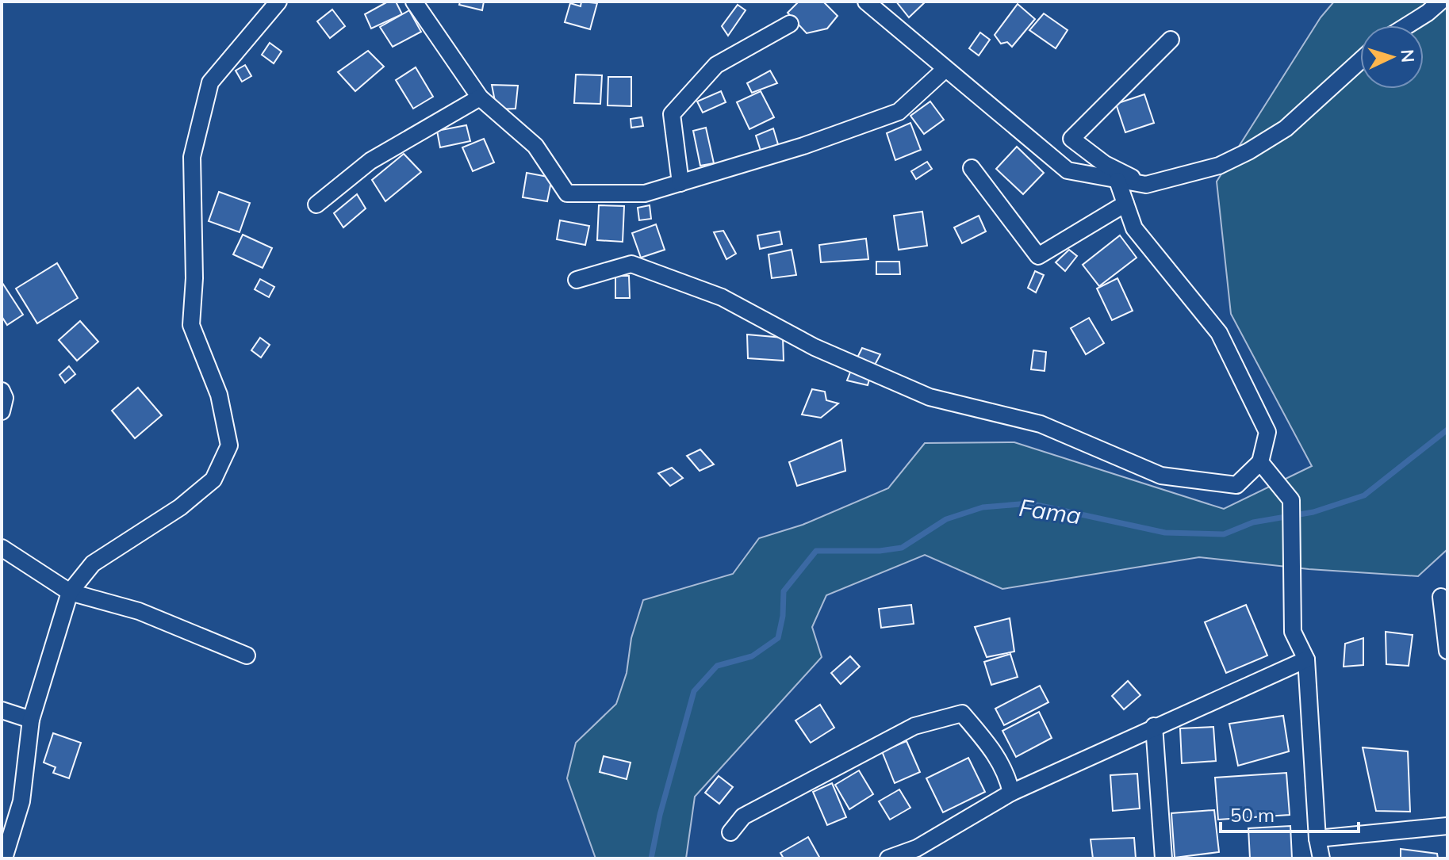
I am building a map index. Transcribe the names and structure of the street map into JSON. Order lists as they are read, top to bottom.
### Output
{
  "water": ["Fama"],
  "scale_bar": "50 m",
  "north": "right"
}
